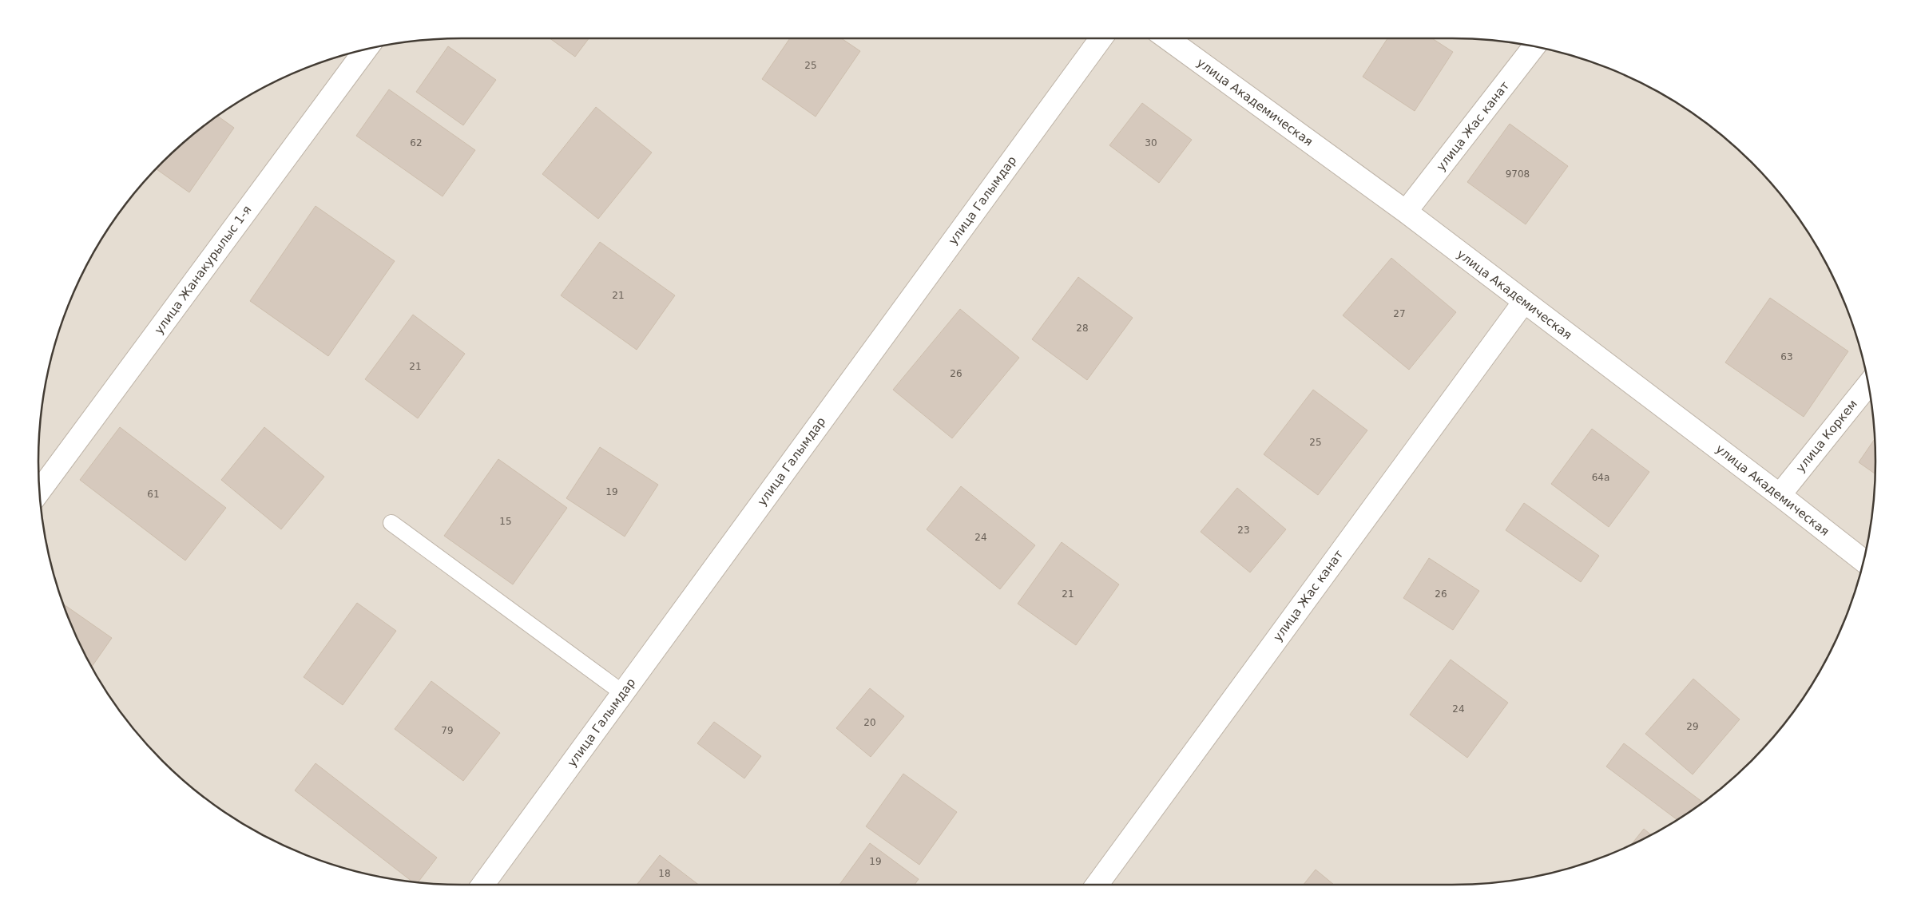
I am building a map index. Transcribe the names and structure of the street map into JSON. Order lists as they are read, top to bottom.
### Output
{
  "streets": {
    "street": [
      "улица Академическая",
      "улица Жас канат",
      "улица Галымдар",
      "улица Жанакурылыс 1-я",
      "улица Коркем"
    ]
  },
  "crossings": [
    ["улица Академическая", "улица Жас канат"],
    ["улица Академическая", "улица Коркем"]
  ],
  "house_numbers": [
    "25",
    "62",
    "30",
    "9708",
    "21",
    "27",
    "28",
    "63",
    "21",
    "26",
    "25",
    "64а",
    "19",
    "61",
    "15",
    "23",
    "24",
    "21",
    "26",
    "24",
    "20",
    "29",
    "79",
    "19",
    "18"
  ]
}
